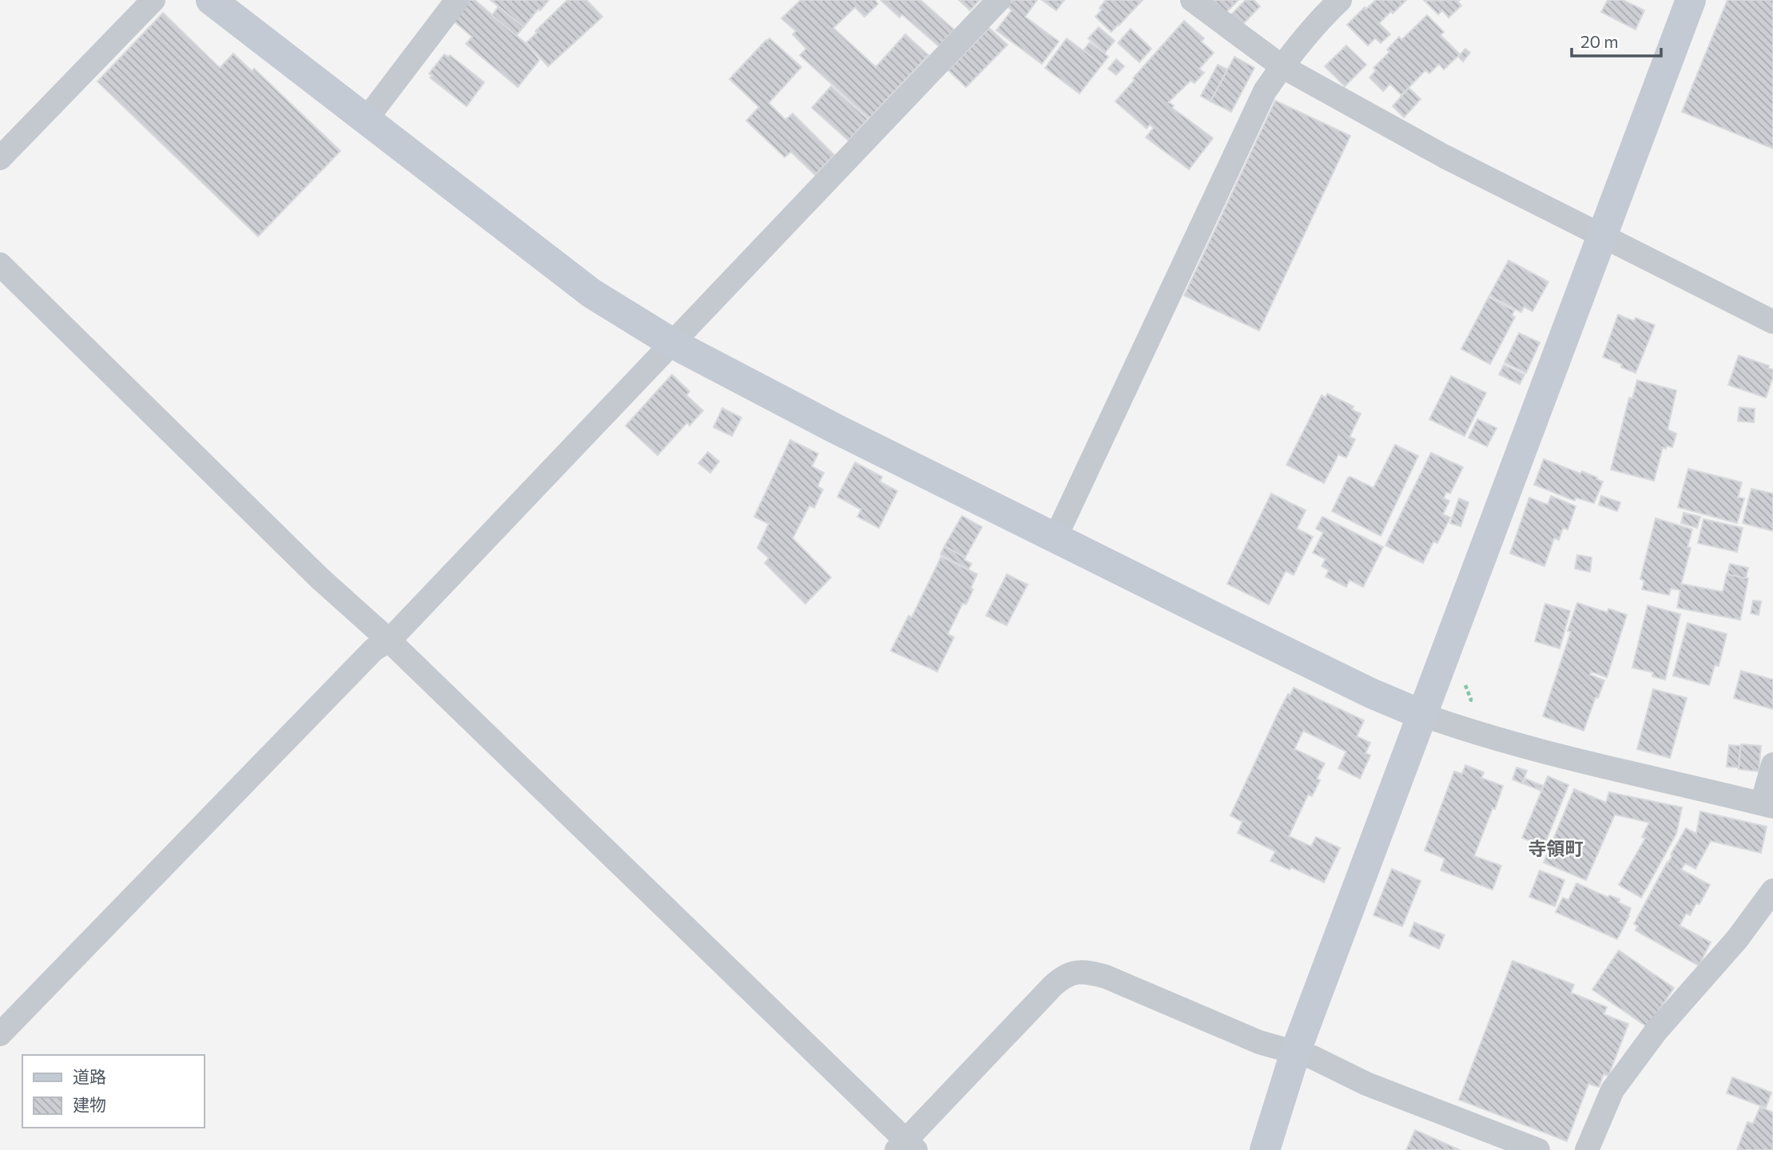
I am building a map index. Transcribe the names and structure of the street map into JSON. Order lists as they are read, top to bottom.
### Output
{
  "districts": ["寺領町"],
  "legend": ["道路", "建物"],
  "scale_bar": "20 m"
}
